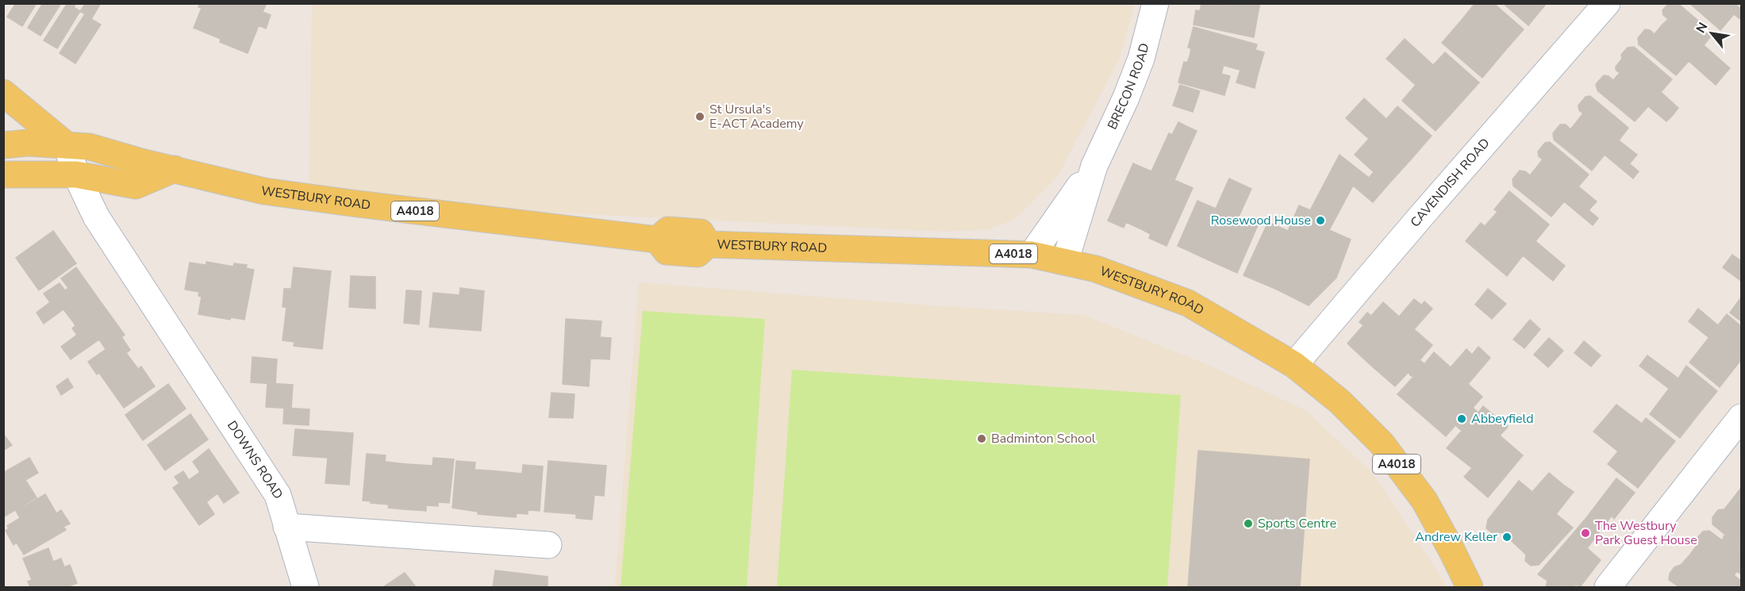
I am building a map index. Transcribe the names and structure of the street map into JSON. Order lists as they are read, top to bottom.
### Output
{
  "streets": {
    "main road": ["WESTBURY ROAD", "A4018"],
    "street": ["BRECON ROAD", "CAVENDISH ROAD", "DOWNS ROAD"]
  },
  "crossings": [
    ["BRECON ROAD", "WESTBURY ROAD"],
    ["CAVENDISH ROAD", "WESTBURY ROAD"],
    ["WESTBURY ROAD", "DOWNS ROAD"]
  ],
  "places": [
    "St Ursula's E-ACT Academy",
    "Rosewood House",
    "Abbeyfield",
    "Badminton School",
    "Sports Centre",
    "The Westbury Park Guest House",
    "Andrew Keller"
  ],
  "north": "top left"
}
